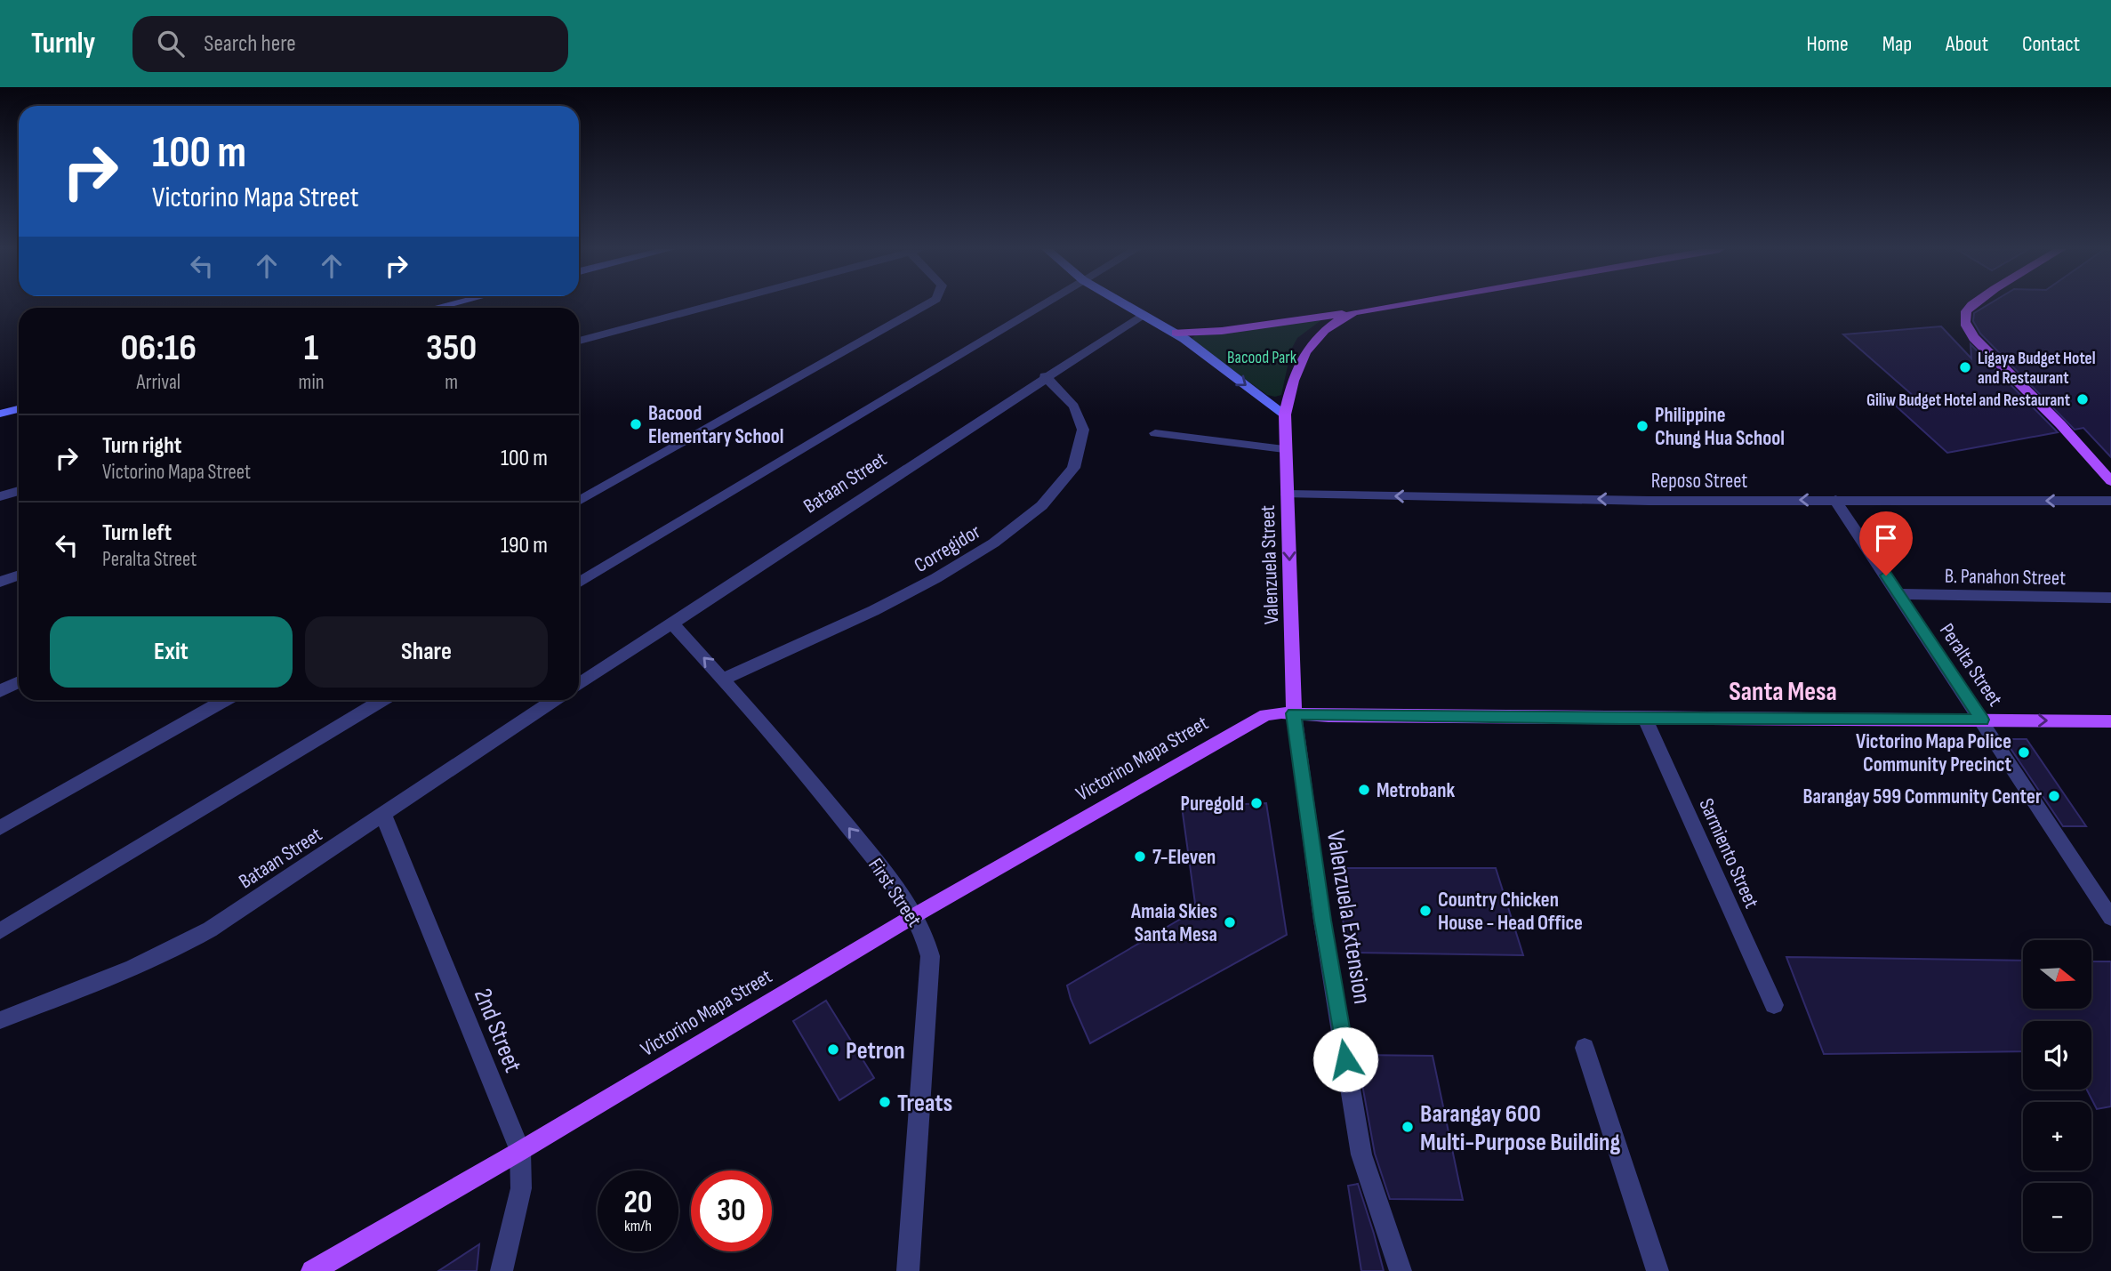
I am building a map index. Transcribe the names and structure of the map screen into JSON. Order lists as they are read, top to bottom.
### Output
{
  "streets": {
    "main road": ["Valenzuela Street", "Victorino Mapa Street"],
    "street": [
      "Reposo Street",
      "Bataan Street",
      "Corregidor",
      "B. Panahon Street",
      "Peralta Street",
      "Sarmiento Street",
      "First Street",
      "Valenzuela Extension",
      "2nd Street"
    ]
  },
  "crossings": [
    ["Reposo Street", "Valenzuela Street"],
    ["Reposo Street", "Peralta Street"],
    ["Bataan Street", "Corregidor"],
    ["Bataan Street", "First Street"],
    ["Bataan Street", "2nd Street"],
    ["Corregidor", "First Street"],
    ["Valenzuela Street", "Victorino Mapa Street"],
    ["Valenzuela Street", "Valenzuela Extension"],
    ["B. Panahon Street", "Peralta Street"],
    ["Peralta Street", "Victorino Mapa Street"],
    ["Victorino Mapa Street", "Sarmiento Street"],
    ["Victorino Mapa Street", "First Street"],
    ["Victorino Mapa Street", "Valenzuela Extension"],
    ["Victorino Mapa Street", "2nd Street"]
  ],
  "one_way": ["Reposo Street", "Valenzuela Street", "First Street"],
  "districts": ["Santa Mesa"],
  "parks": ["Bacood Park"],
  "places": [
    "Ligaya Budget Hotel and Restaurant",
    "Giliw Budget Hotel and Restaurant",
    "Bacood Elementary School",
    "Philippine Chung Hua School",
    "Victorino Mapa Police Community Precinct",
    "Metrobank",
    "Barangay 599 Community Center",
    "Puregold",
    "7-Eleven",
    "Country Chicken House - Head Office",
    "Amaia Skies Santa Mesa",
    "Petron",
    "Treats",
    "Barangay 600 Multi-Purpose Building"
  ],
  "north": "right",
  "page": {
    "header": "Turnly",
    "search": "Search here",
    "nav": [
      "Home",
      "Map",
      "About",
      "Contact"
    ],
    "turn": ["100 m", "Victorino Mapa Street"],
    "eta": [
      "06:16",
      "Arrival",
      "1",
      "min",
      "350",
      "m"
    ],
    "list": [
      {
        "name": "Turn right",
        "note": "Victorino Mapa Street",
        "value": "100 m"
      },
      {
        "name": "Turn left",
        "note": "Peralta Street",
        "value": "190 m"
      }
    ],
    "buttons": ["Exit", "Share"],
    "map_buttons": ["+", "−"],
    "speed": "20 km/h",
    "limit": "30"
  }
}
